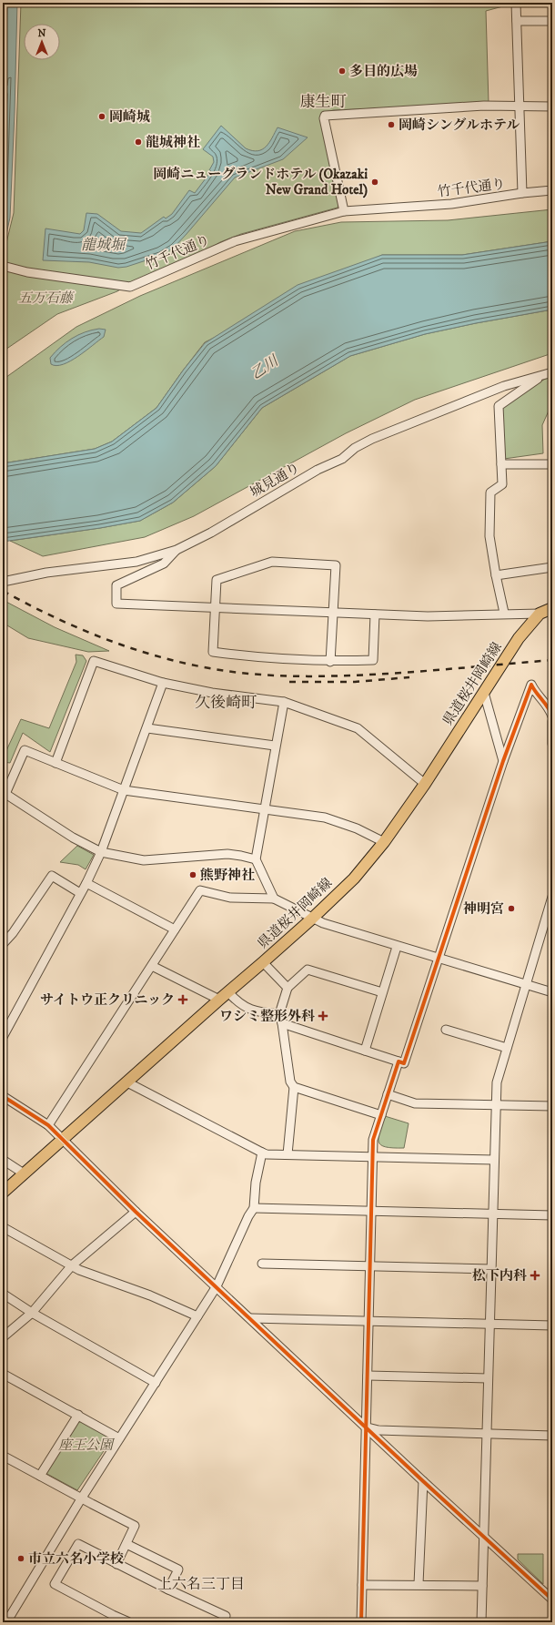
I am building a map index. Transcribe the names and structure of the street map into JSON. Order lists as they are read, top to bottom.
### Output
{
  "streets": {
    "main road": ["県道桜井岡崎線"],
    "street": ["竹千代通り", "城見通り"]
  },
  "districts": ["康生町", "久後崎町", "上六名三丁目"],
  "water": ["龍城堀", "乙川"],
  "parks": ["五万石藤", "座王公園"],
  "places": {
    "other": [
      "多目的広場",
      "岡崎城",
      "岡崎シングルホテル",
      "龍城神社",
      "岡崎ニューグランドホテル (Okazaki New Grand Hotel)",
      "熊野神社",
      "神明宮",
      "市立六名小学校"
    ],
    "health": ["サイトウ正クリニック", "ワシミ整形外科", "松下内科"]
  },
  "north": "top"
}
